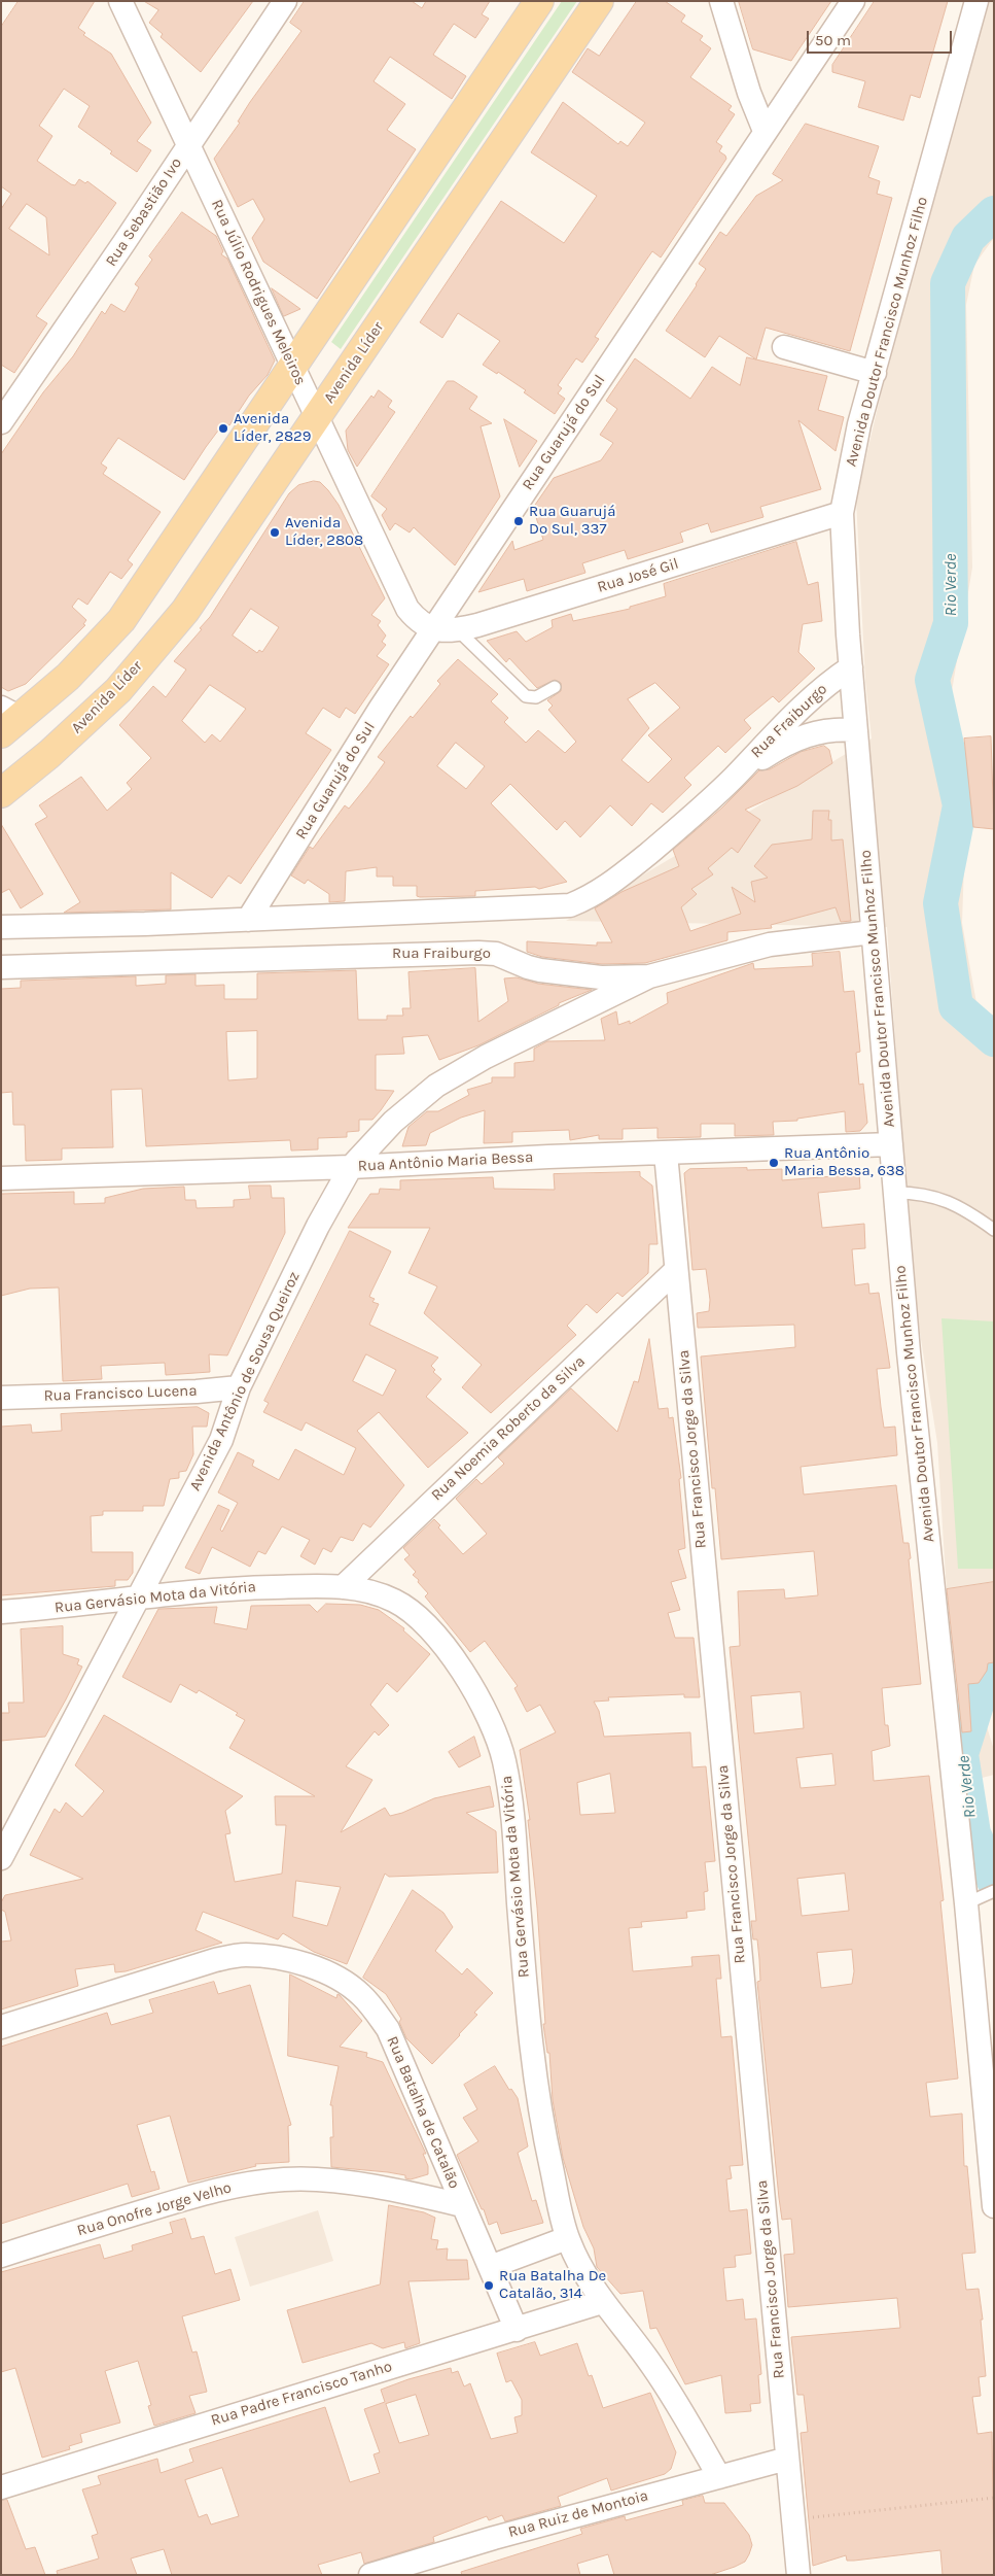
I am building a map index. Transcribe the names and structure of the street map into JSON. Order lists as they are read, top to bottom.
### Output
{
  "streets": {
    "main road": ["Avenida Líder"],
    "street": [
      "Rua Sebastião Ivo",
      "Rua Júlio Rodrigues Meleiros",
      "Avenida Doutor Francisco Munhoz Filho",
      "Rua Guarujá do Sul",
      "Rua José Gil",
      "Rua Fraiburgo",
      "Rua Antônio Maria Bessa",
      "Avenida Antônio de Sousa Queiroz",
      "Rua Francisco Lucena",
      "Rua Noemia Roberto da Silva",
      "Rua Francisco Jorge da Silva",
      "Rua Gervásio Mota da Vitória",
      "Rua Batalha de Catalão",
      "Rua Onofre Jorge Velho",
      "Rua Padre Francisco Tanho",
      "Rua Ruiz de Montoia"
    ]
  },
  "crossings": [
    ["Rua Sebastião Ivo", "Rua Júlio Rodrigues Meleiros"],
    ["Rua Júlio Rodrigues Meleiros", "Avenida Líder"],
    ["Rua Júlio Rodrigues Meleiros", "Rua Guarujá do Sul"],
    ["Rua Júlio Rodrigues Meleiros", "Rua José Gil"],
    ["Avenida Doutor Francisco Munhoz Filho", "Rua José Gil"],
    ["Avenida Doutor Francisco Munhoz Filho", "Rua Fraiburgo"],
    ["Avenida Doutor Francisco Munhoz Filho", "Rua Antônio Maria Bessa"],
    ["Rua Guarujá do Sul", "Rua José Gil"],
    ["Rua Guarujá do Sul", "Rua Fraiburgo"],
    ["Rua Fraiburgo", "Avenida Antônio de Sousa Queiroz"],
    ["Rua Antônio Maria Bessa", "Avenida Antônio de Sousa Queiroz"],
    ["Rua Antônio Maria Bessa", "Rua Francisco Jorge da Silva"],
    ["Avenida Antônio de Sousa Queiroz", "Rua Francisco Lucena"],
    ["Avenida Antônio de Sousa Queiroz", "Rua Gervásio Mota da Vitória"],
    ["Rua Noemia Roberto da Silva", "Rua Francisco Jorge da Silva"],
    ["Rua Noemia Roberto da Silva", "Rua Gervásio Mota da Vitória"],
    ["Rua Francisco Jorge da Silva", "Rua Ruiz de Montoia"],
    ["Rua Gervásio Mota da Vitória", "Rua Padre Francisco Tanho"],
    ["Rua Gervásio Mota da Vitória", "Rua Ruiz de Montoia"],
    ["Rua Batalha de Catalão", "Rua Onofre Jorge Velho"],
    ["Rua Batalha de Catalão", "Rua Padre Francisco Tanho"]
  ],
  "water": ["Rio Verde"],
  "places": [
    "Avenida Líder, 2829",
    "Rua Guarujá Do Sul, 337",
    "Avenida Líder, 2808",
    "Rua Antônio Maria Bessa, 638",
    "Rua Batalha De Catalão, 314"
  ],
  "scale_bar": "50 m"
}
